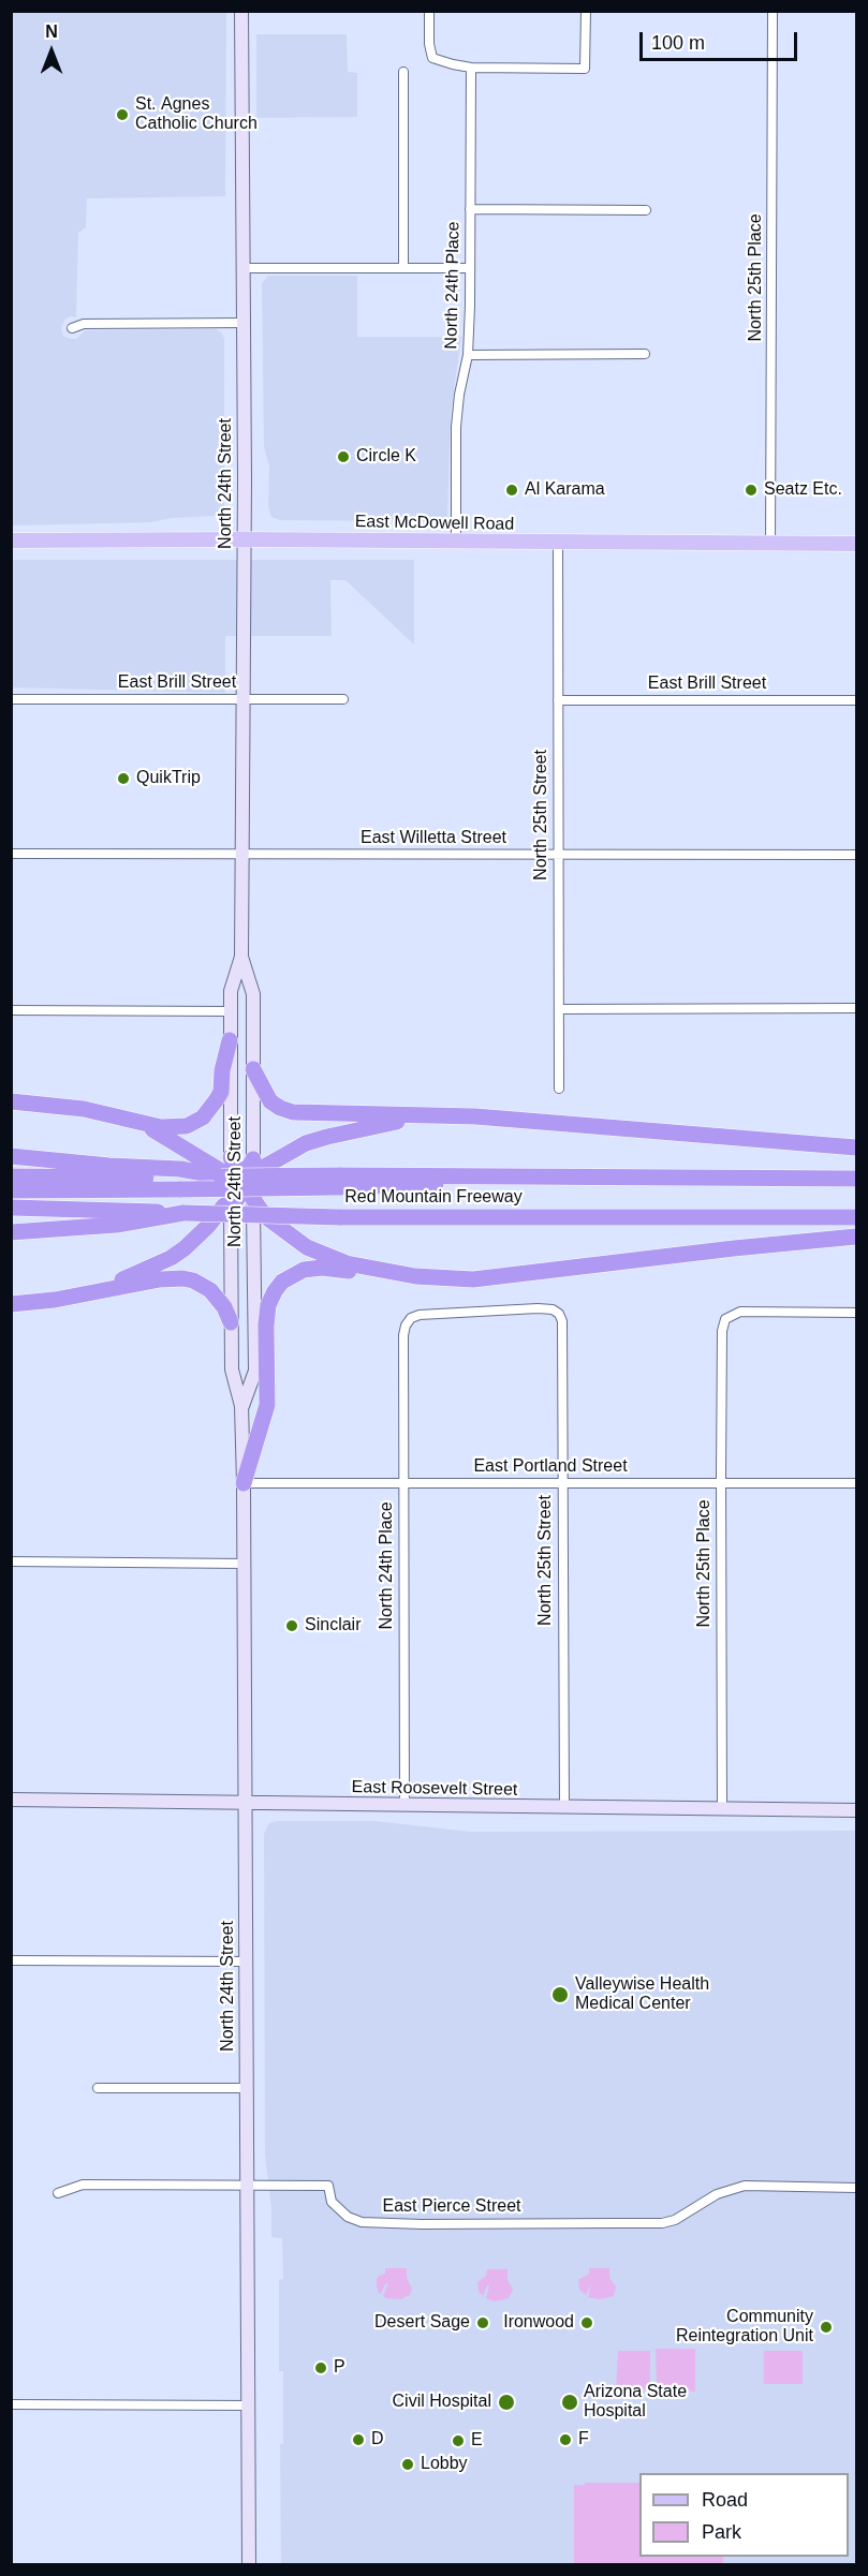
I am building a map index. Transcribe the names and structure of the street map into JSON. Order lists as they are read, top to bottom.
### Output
{
  "streets": {
    "highway": ["Red Mountain Freeway"],
    "main road": ["North 24th Street", "East McDowell Road", "East Roosevelt Street"],
    "street": [
      "North 25th Place",
      "North 24th Place",
      "East Brill Street",
      "North 25th Street",
      "East Willetta Street",
      "East Portland Street",
      "East Pierce Street"
    ]
  },
  "crossings": [
    ["North 25th Place", "East McDowell Road"],
    ["North 25th Place", "East Portland Street"],
    ["North 25th Place", "East Roosevelt Street"],
    ["North 24th Place", "East McDowell Road"],
    ["North 24th Place", "North 25th Street"],
    ["North 24th Place", "East Portland Street"],
    ["North 24th Place", "East Roosevelt Street"],
    ["North 24th Street", "East McDowell Road"],
    ["North 24th Street", "East Brill Street"],
    ["North 24th Street", "East Willetta Street"],
    ["North 24th Street", "Red Mountain Freeway"],
    ["North 24th Street", "East Portland Street"],
    ["North 24th Street", "East Roosevelt Street"],
    ["North 24th Street", "East Pierce Street"],
    ["East McDowell Road", "North 25th Street"],
    ["East Brill Street", "North 25th Street"],
    ["North 25th Street", "East Willetta Street"],
    ["North 25th Street", "East Portland Street"],
    ["North 25th Street", "East Roosevelt Street"]
  ],
  "places": [
    "St. Agnes Catholic Church",
    "Circle K",
    "Al Karama",
    "Seatz Etc.",
    "QuikTrip",
    "Sinclair",
    "Valleywise Health Medical Center",
    "Desert Sage",
    "Ironwood",
    "Community Reintegration Unit",
    "P",
    "Civil Hospital",
    "Arizona State Hospital",
    "D",
    "F",
    "E",
    "Lobby"
  ],
  "legend": ["Road", "Park"],
  "scale_bar": "100 m",
  "north": "top"
}
